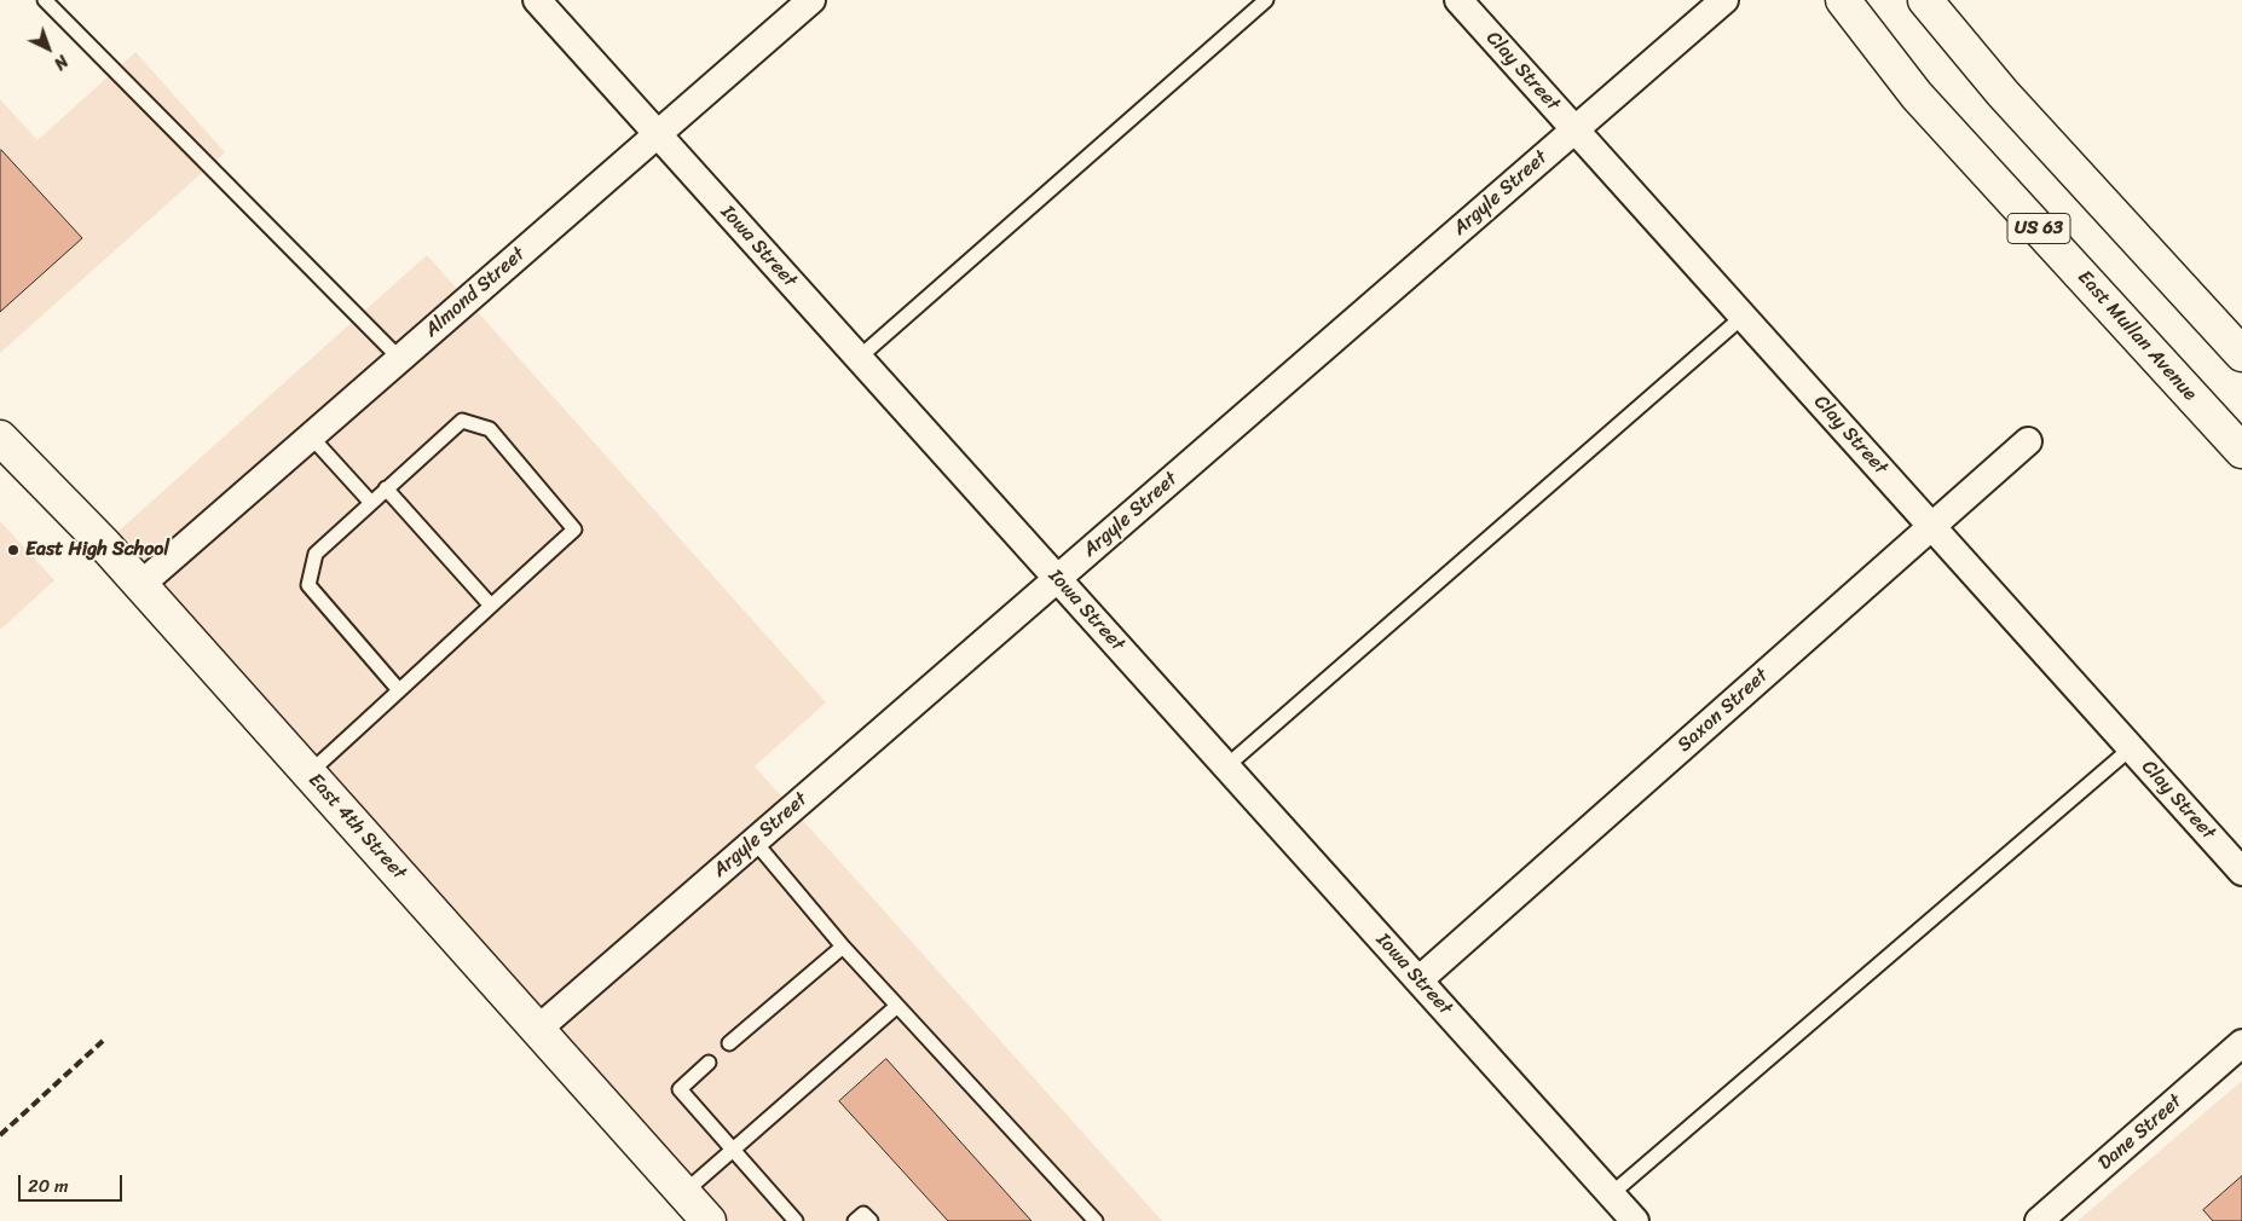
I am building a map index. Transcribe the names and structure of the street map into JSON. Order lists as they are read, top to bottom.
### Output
{
  "streets": {
    "main road": ["US 63", "East Mullan Avenue", "East 4th Street"],
    "street": [
      "Clay Street",
      "Argyle Street",
      "Iowa Street",
      "Almond Street",
      "Saxon Street",
      "Dane Street"
    ]
  },
  "crossings": [
    ["Clay Street", "Argyle Street"],
    ["Clay Street", "Saxon Street"],
    ["Argyle Street", "Iowa Street"],
    ["Argyle Street", "East 4th Street"],
    ["Iowa Street", "Almond Street"],
    ["Iowa Street", "Saxon Street"],
    ["Almond Street", "East 4th Street"]
  ],
  "places": ["East High School"],
  "scale_bar": "20 m",
  "north": "bottom right"
}
